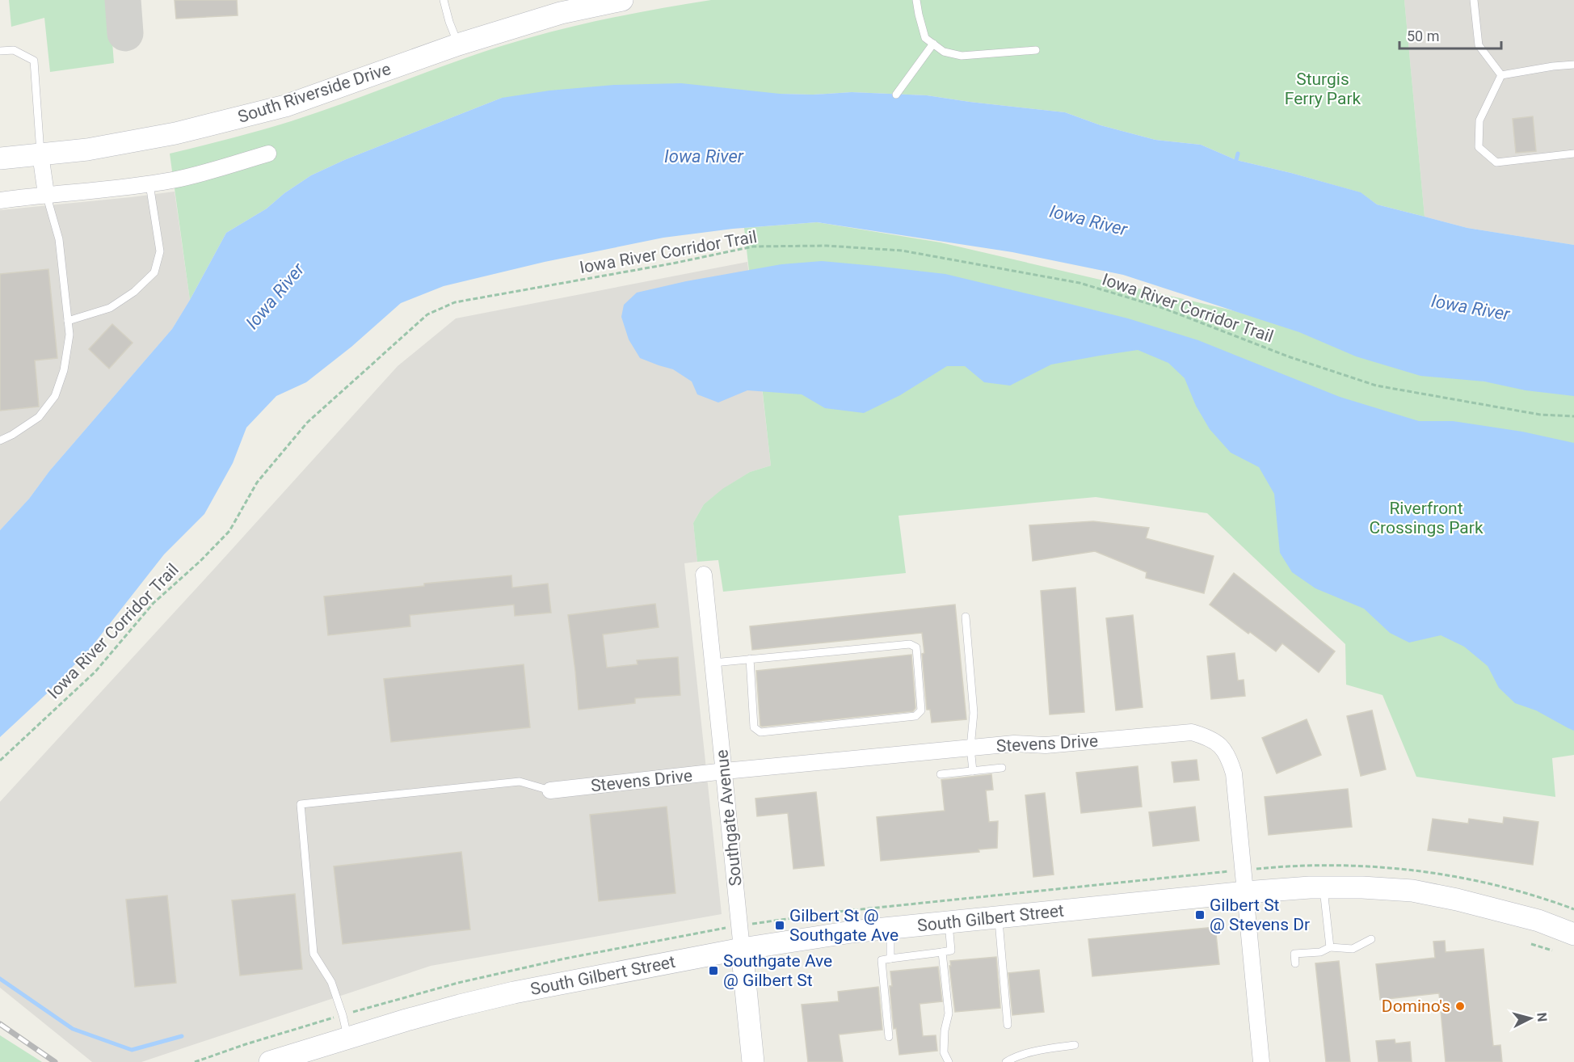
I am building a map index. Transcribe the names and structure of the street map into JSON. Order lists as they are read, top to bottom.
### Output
{
  "streets": {
    "main road": ["South Riverside Drive", "Southgate Avenue", "South Gilbert Street"],
    "street": ["Stevens Drive"],
    "path": ["Iowa River Corridor Trail"]
  },
  "crossings": [
    ["Stevens Drive", "Southgate Avenue"],
    ["Stevens Drive", "South Gilbert Street"],
    ["Southgate Avenue", "South Gilbert Street"]
  ],
  "water": ["Iowa River"],
  "parks": ["Sturgis Ferry Park", "Riverfront Crossings Park"],
  "places": {
    "transit": ["Gilbert St @ Stevens Dr", "Gilbert St @ Southgate Ave", "Southgate Ave @ Gilbert St"],
    "other": ["Domino's"]
  },
  "scale_bar": "50 m",
  "north": "right"
}
